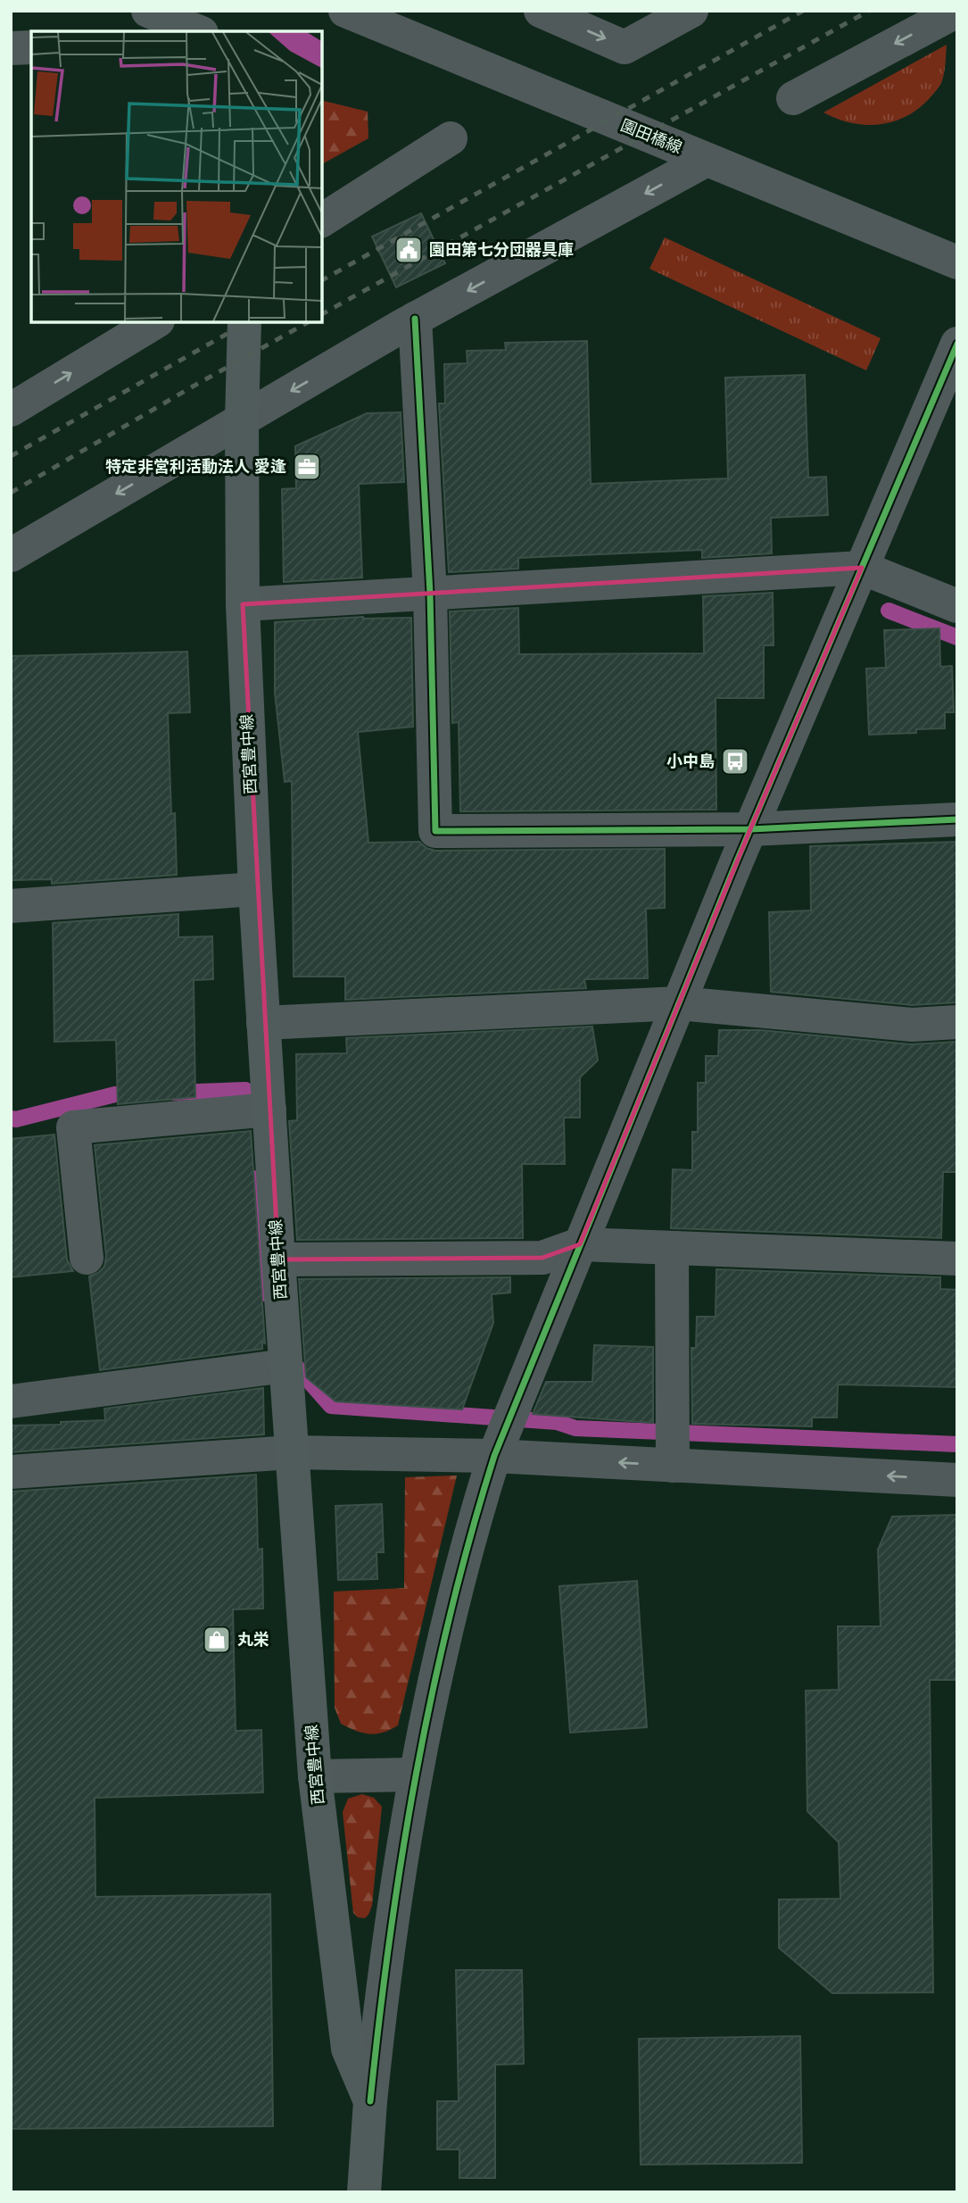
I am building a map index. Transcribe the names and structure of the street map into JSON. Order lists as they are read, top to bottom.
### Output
{
  "streets": {
    "main road": ["西宮豊中線"],
    "street": ["園田橋線"]
  },
  "places": {
    "public building": ["園田第七分団器具庫"],
    "office": ["特定非営利活動法人 愛逢"],
    "bus stop": ["小中島"],
    "shop": ["丸栄"]
  }
}
